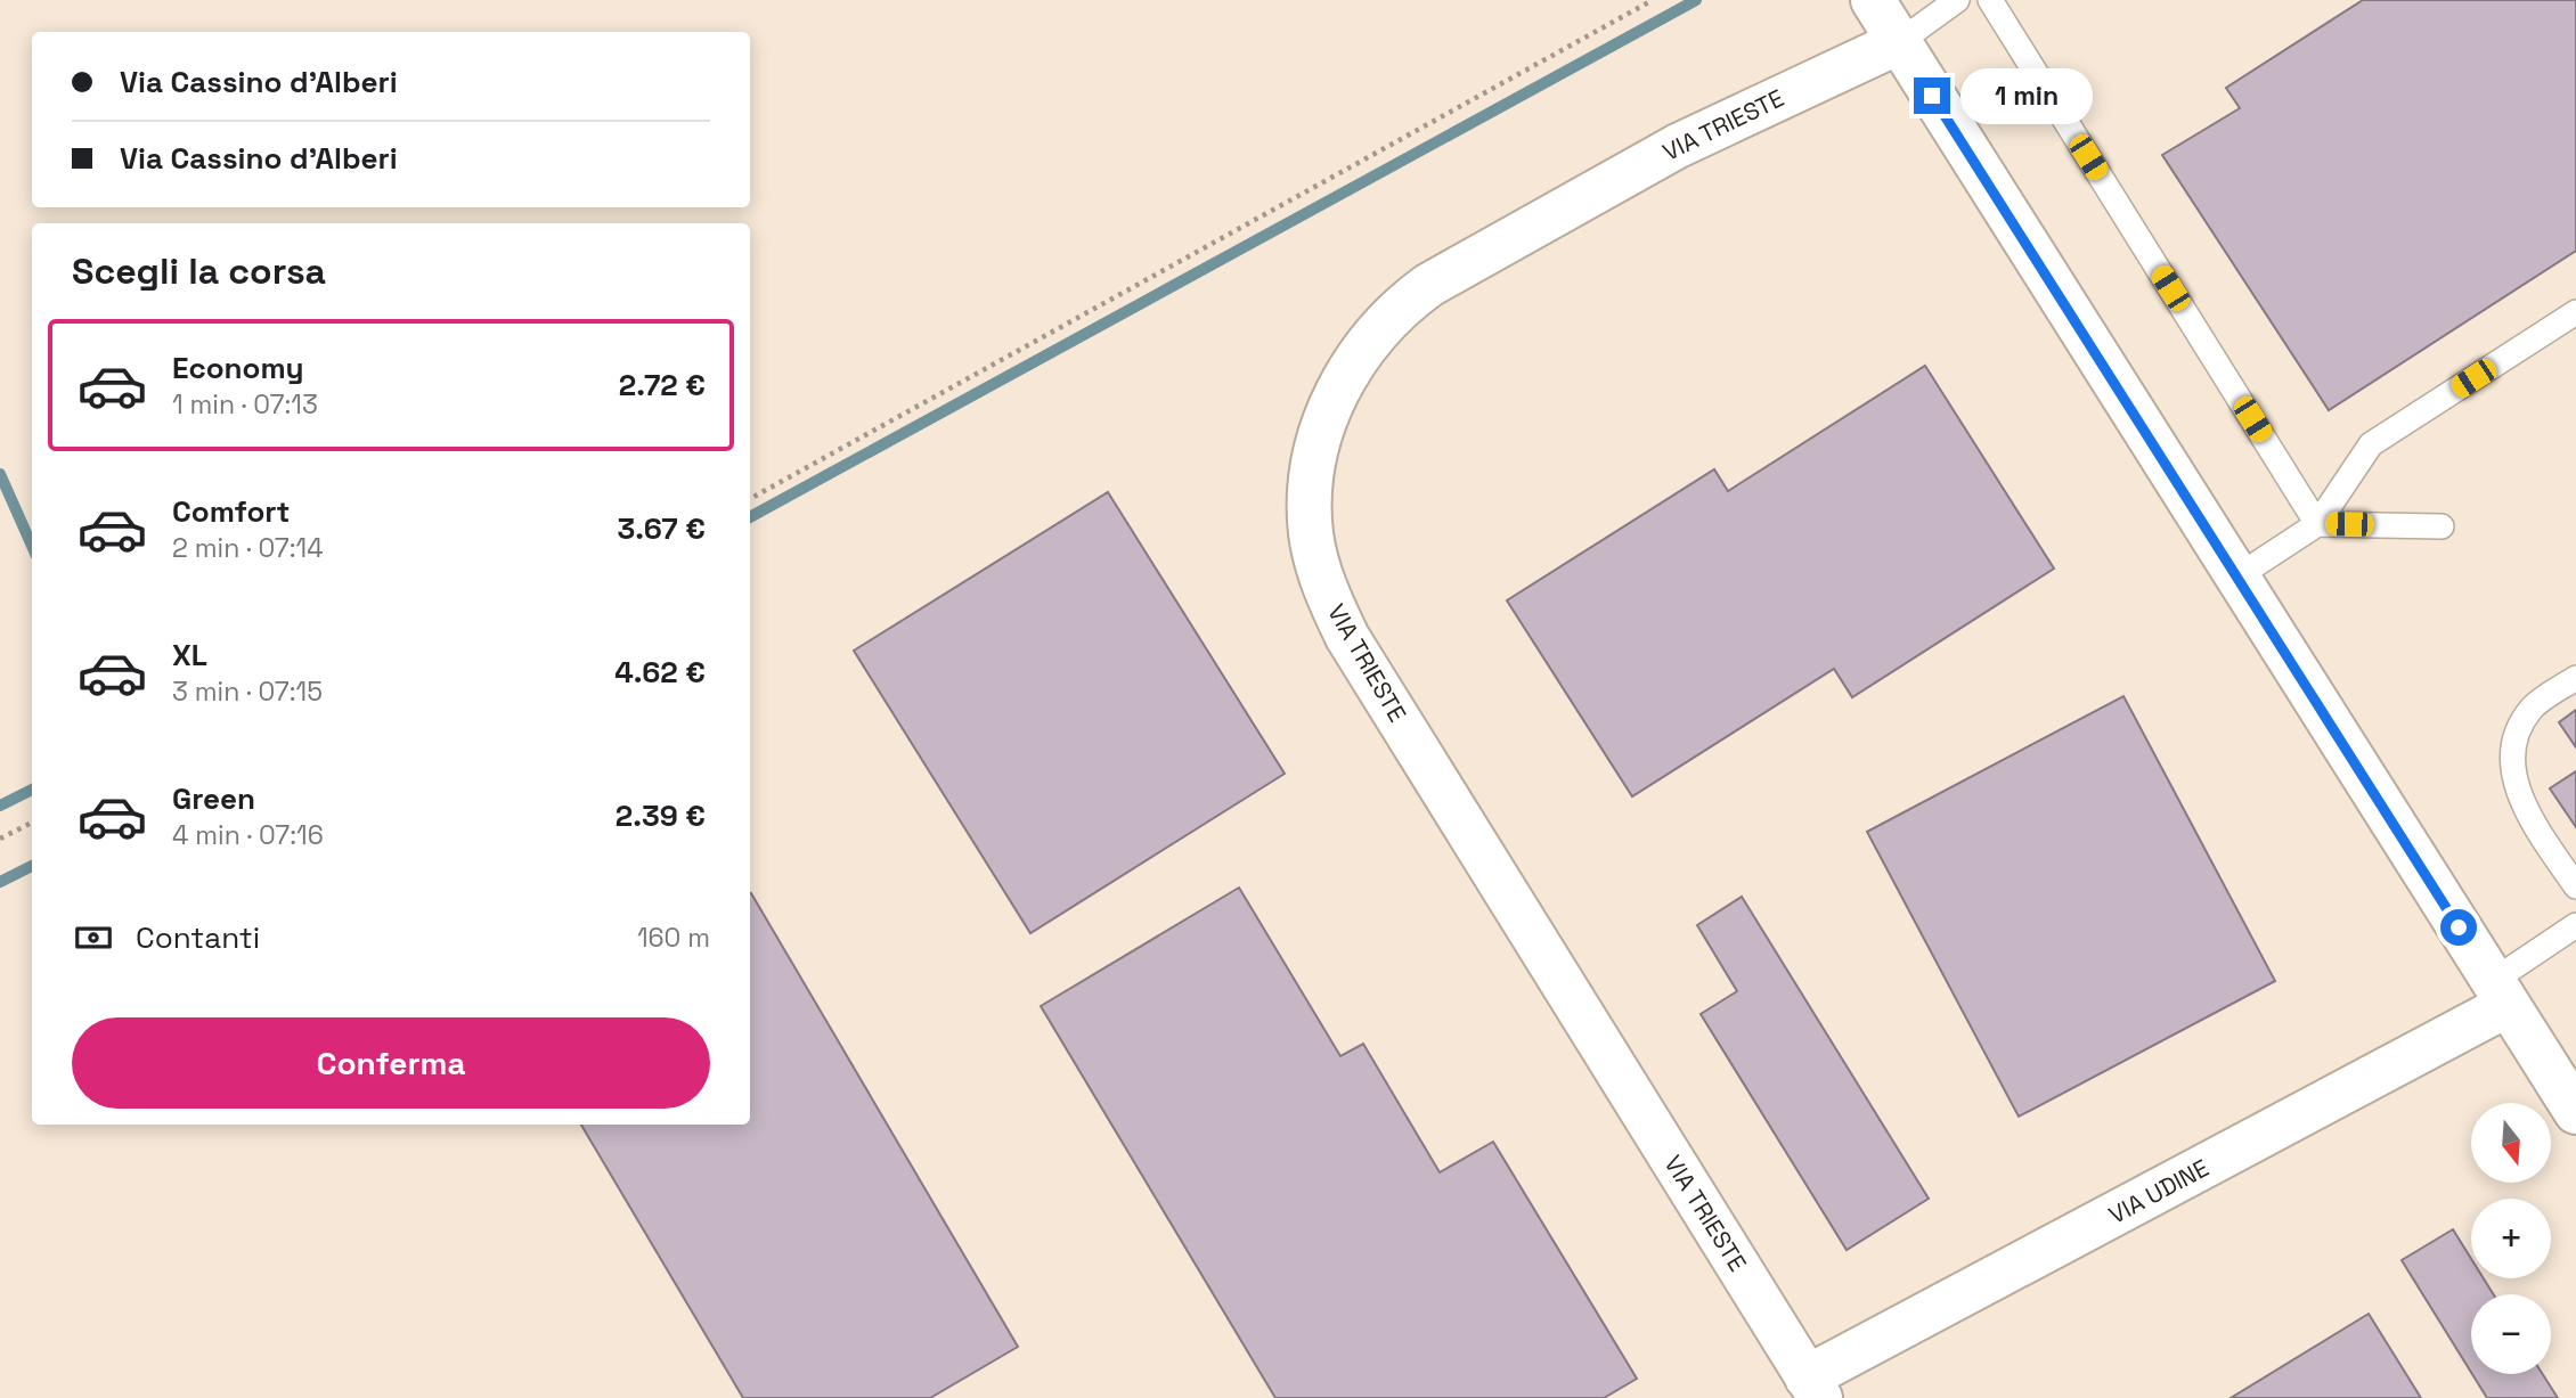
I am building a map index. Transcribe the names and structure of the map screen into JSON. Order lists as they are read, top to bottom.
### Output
{
  "streets": {
    "street": ["VIA TRIESTE", "VIA UDINE"]
  },
  "crossings": [
    ["VIA TRIESTE", "VIA UDINE"]
  ],
  "north": "bottom",
  "page": {
    "banner": ["Via Cassino d'Alberi", "Via Cassino d'Alberi"],
    "bubble": "1 min",
    "heading": "Scegli la corsa",
    "list": [
      {
        "name": "Economy",
        "note": "1 min · 07:13",
        "value": "2.72 €"
      },
      {
        "name": "Comfort",
        "note": "2 min · 07:14",
        "value": "3.67 €"
      },
      {
        "name": "XL",
        "note": "3 min · 07:15",
        "value": "4.62 €"
      },
      {
        "name": "Green",
        "note": "4 min · 07:16",
        "value": "2.39 €"
      }
    ],
    "pay": ["Contanti", "160 m"],
    "buttons": "Conferma",
    "map_buttons": ["+", "−"]
  }
}
